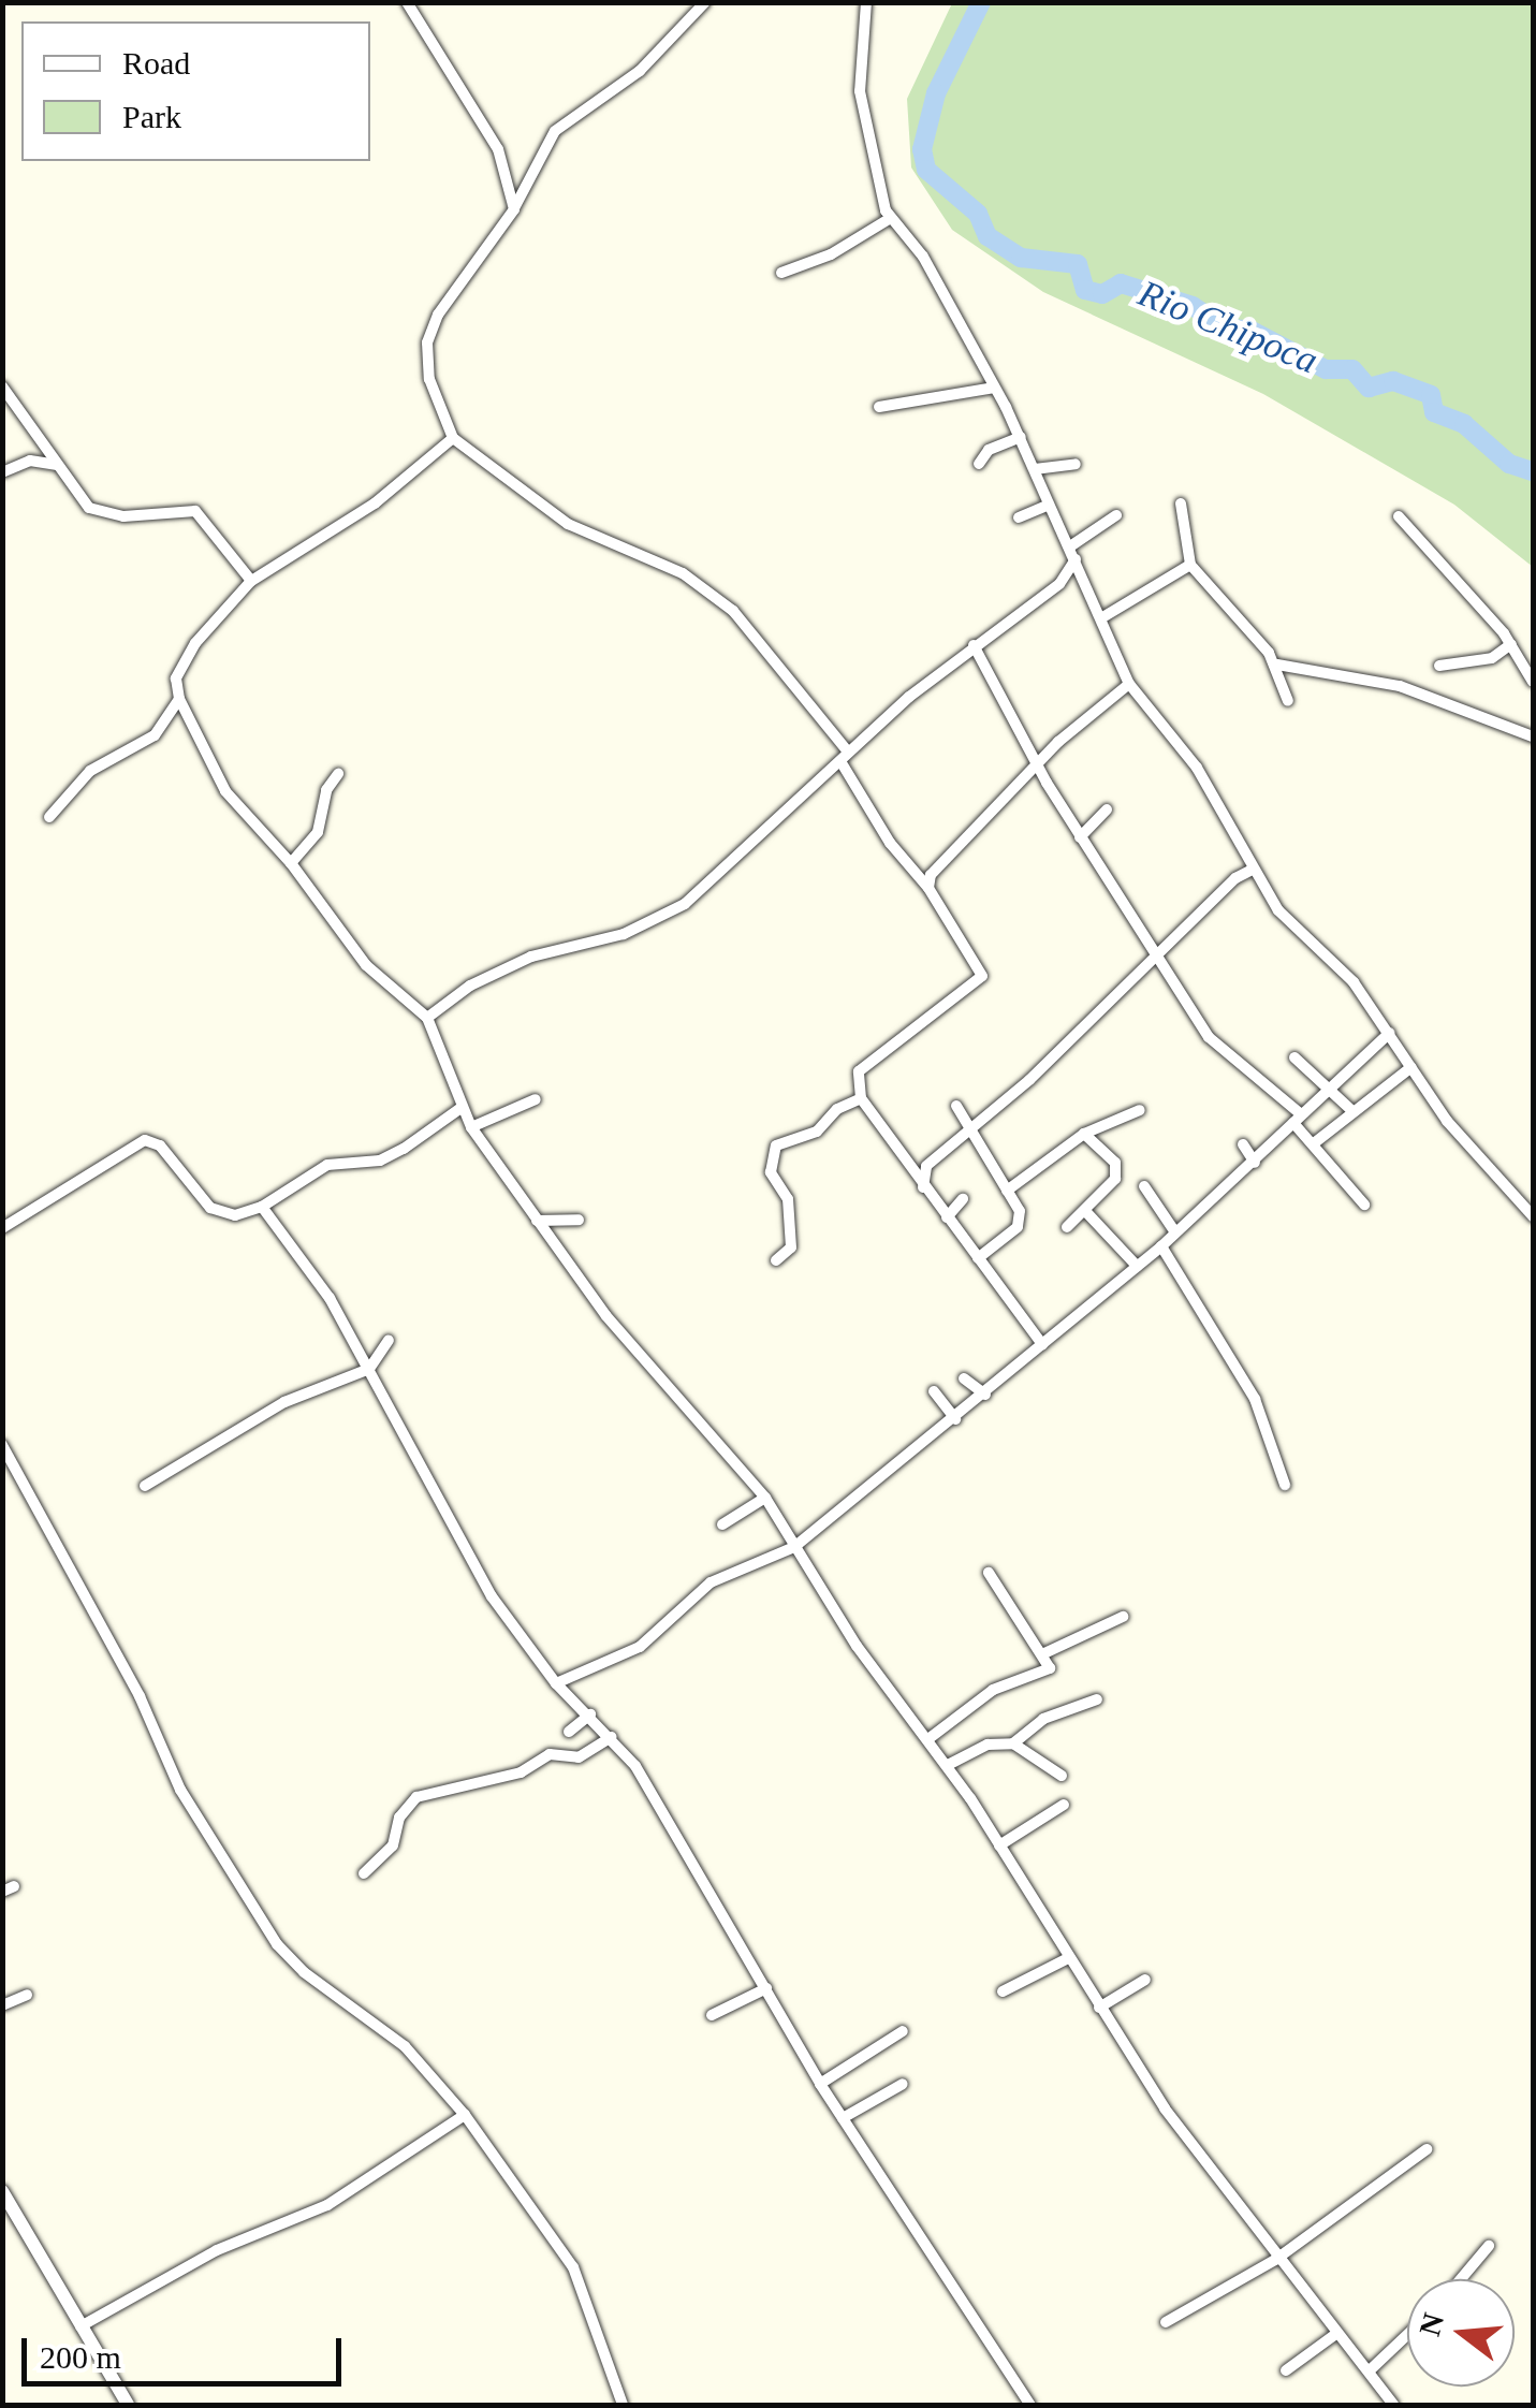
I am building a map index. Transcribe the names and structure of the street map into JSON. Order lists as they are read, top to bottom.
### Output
{
  "water": ["Rio Chipoca"],
  "legend": ["Road", "Park"],
  "scale_bar": "200 m",
  "north": "left"
}
